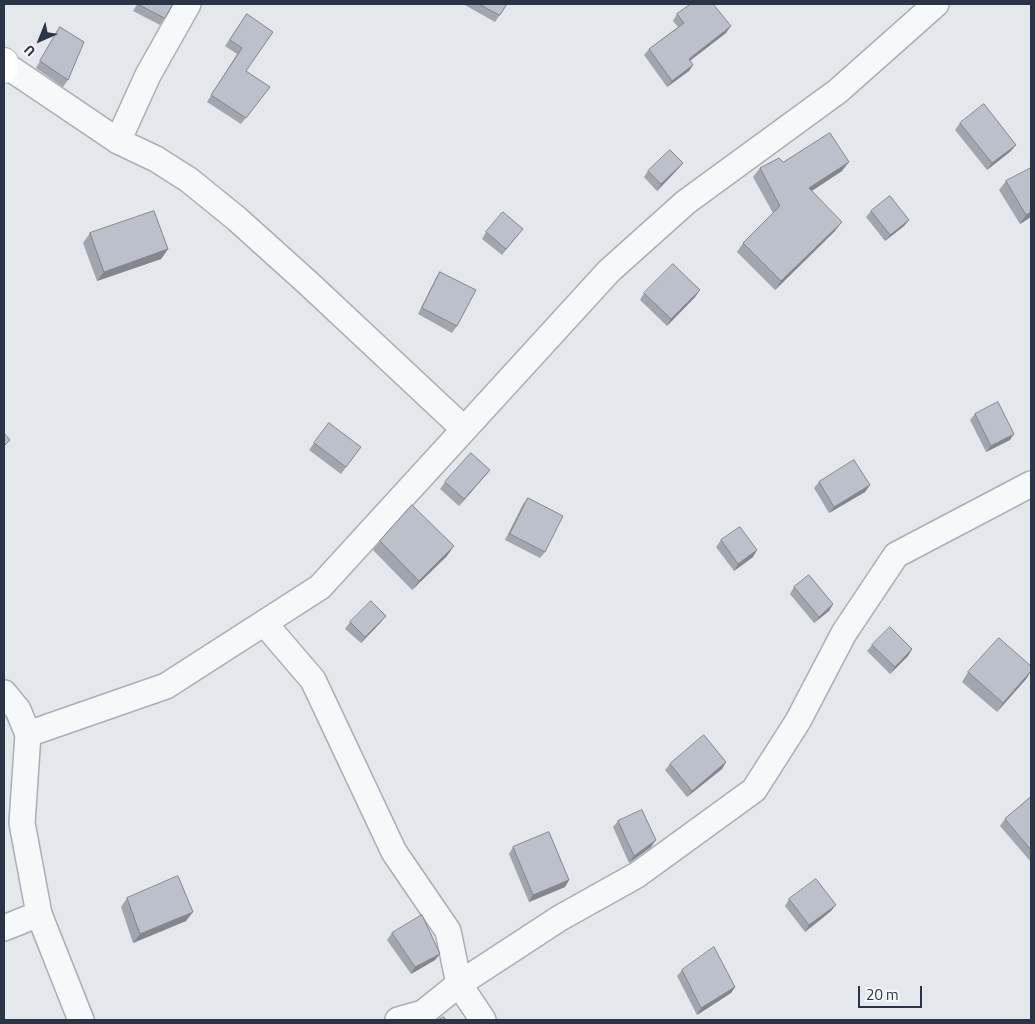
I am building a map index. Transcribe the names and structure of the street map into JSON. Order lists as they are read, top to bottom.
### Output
{
  "scale_bar": "20 m",
  "north": "bottom left"
}
